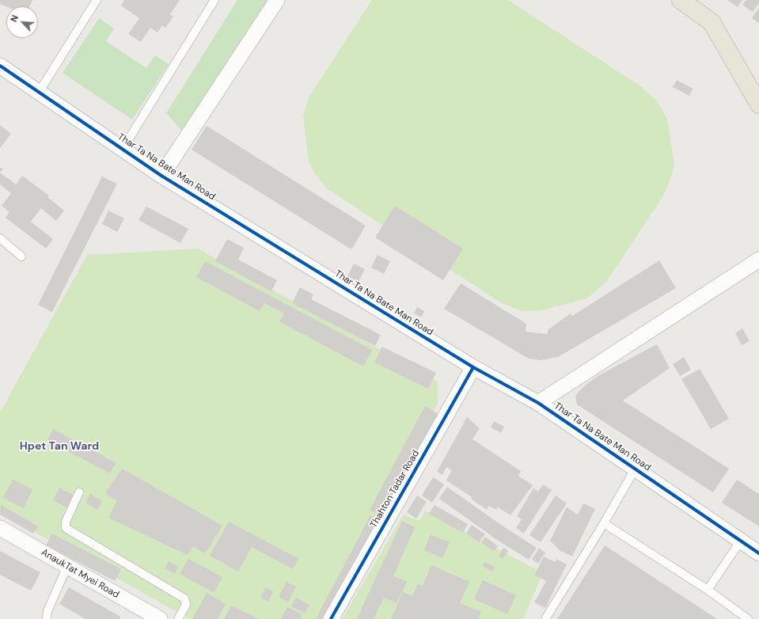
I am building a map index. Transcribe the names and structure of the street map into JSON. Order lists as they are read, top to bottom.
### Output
{
  "streets": {
    "street": ["Thar Ta Na Bate Man Road", "Thahton Tadar Road", "AnaukTat Myei Road"]
  },
  "crossings": [
    ["Thar Ta Na Bate Man Road", "Thahton Tadar Road"]
  ],
  "districts": ["Hpet Tan Ward"],
  "north": "top left"
}
